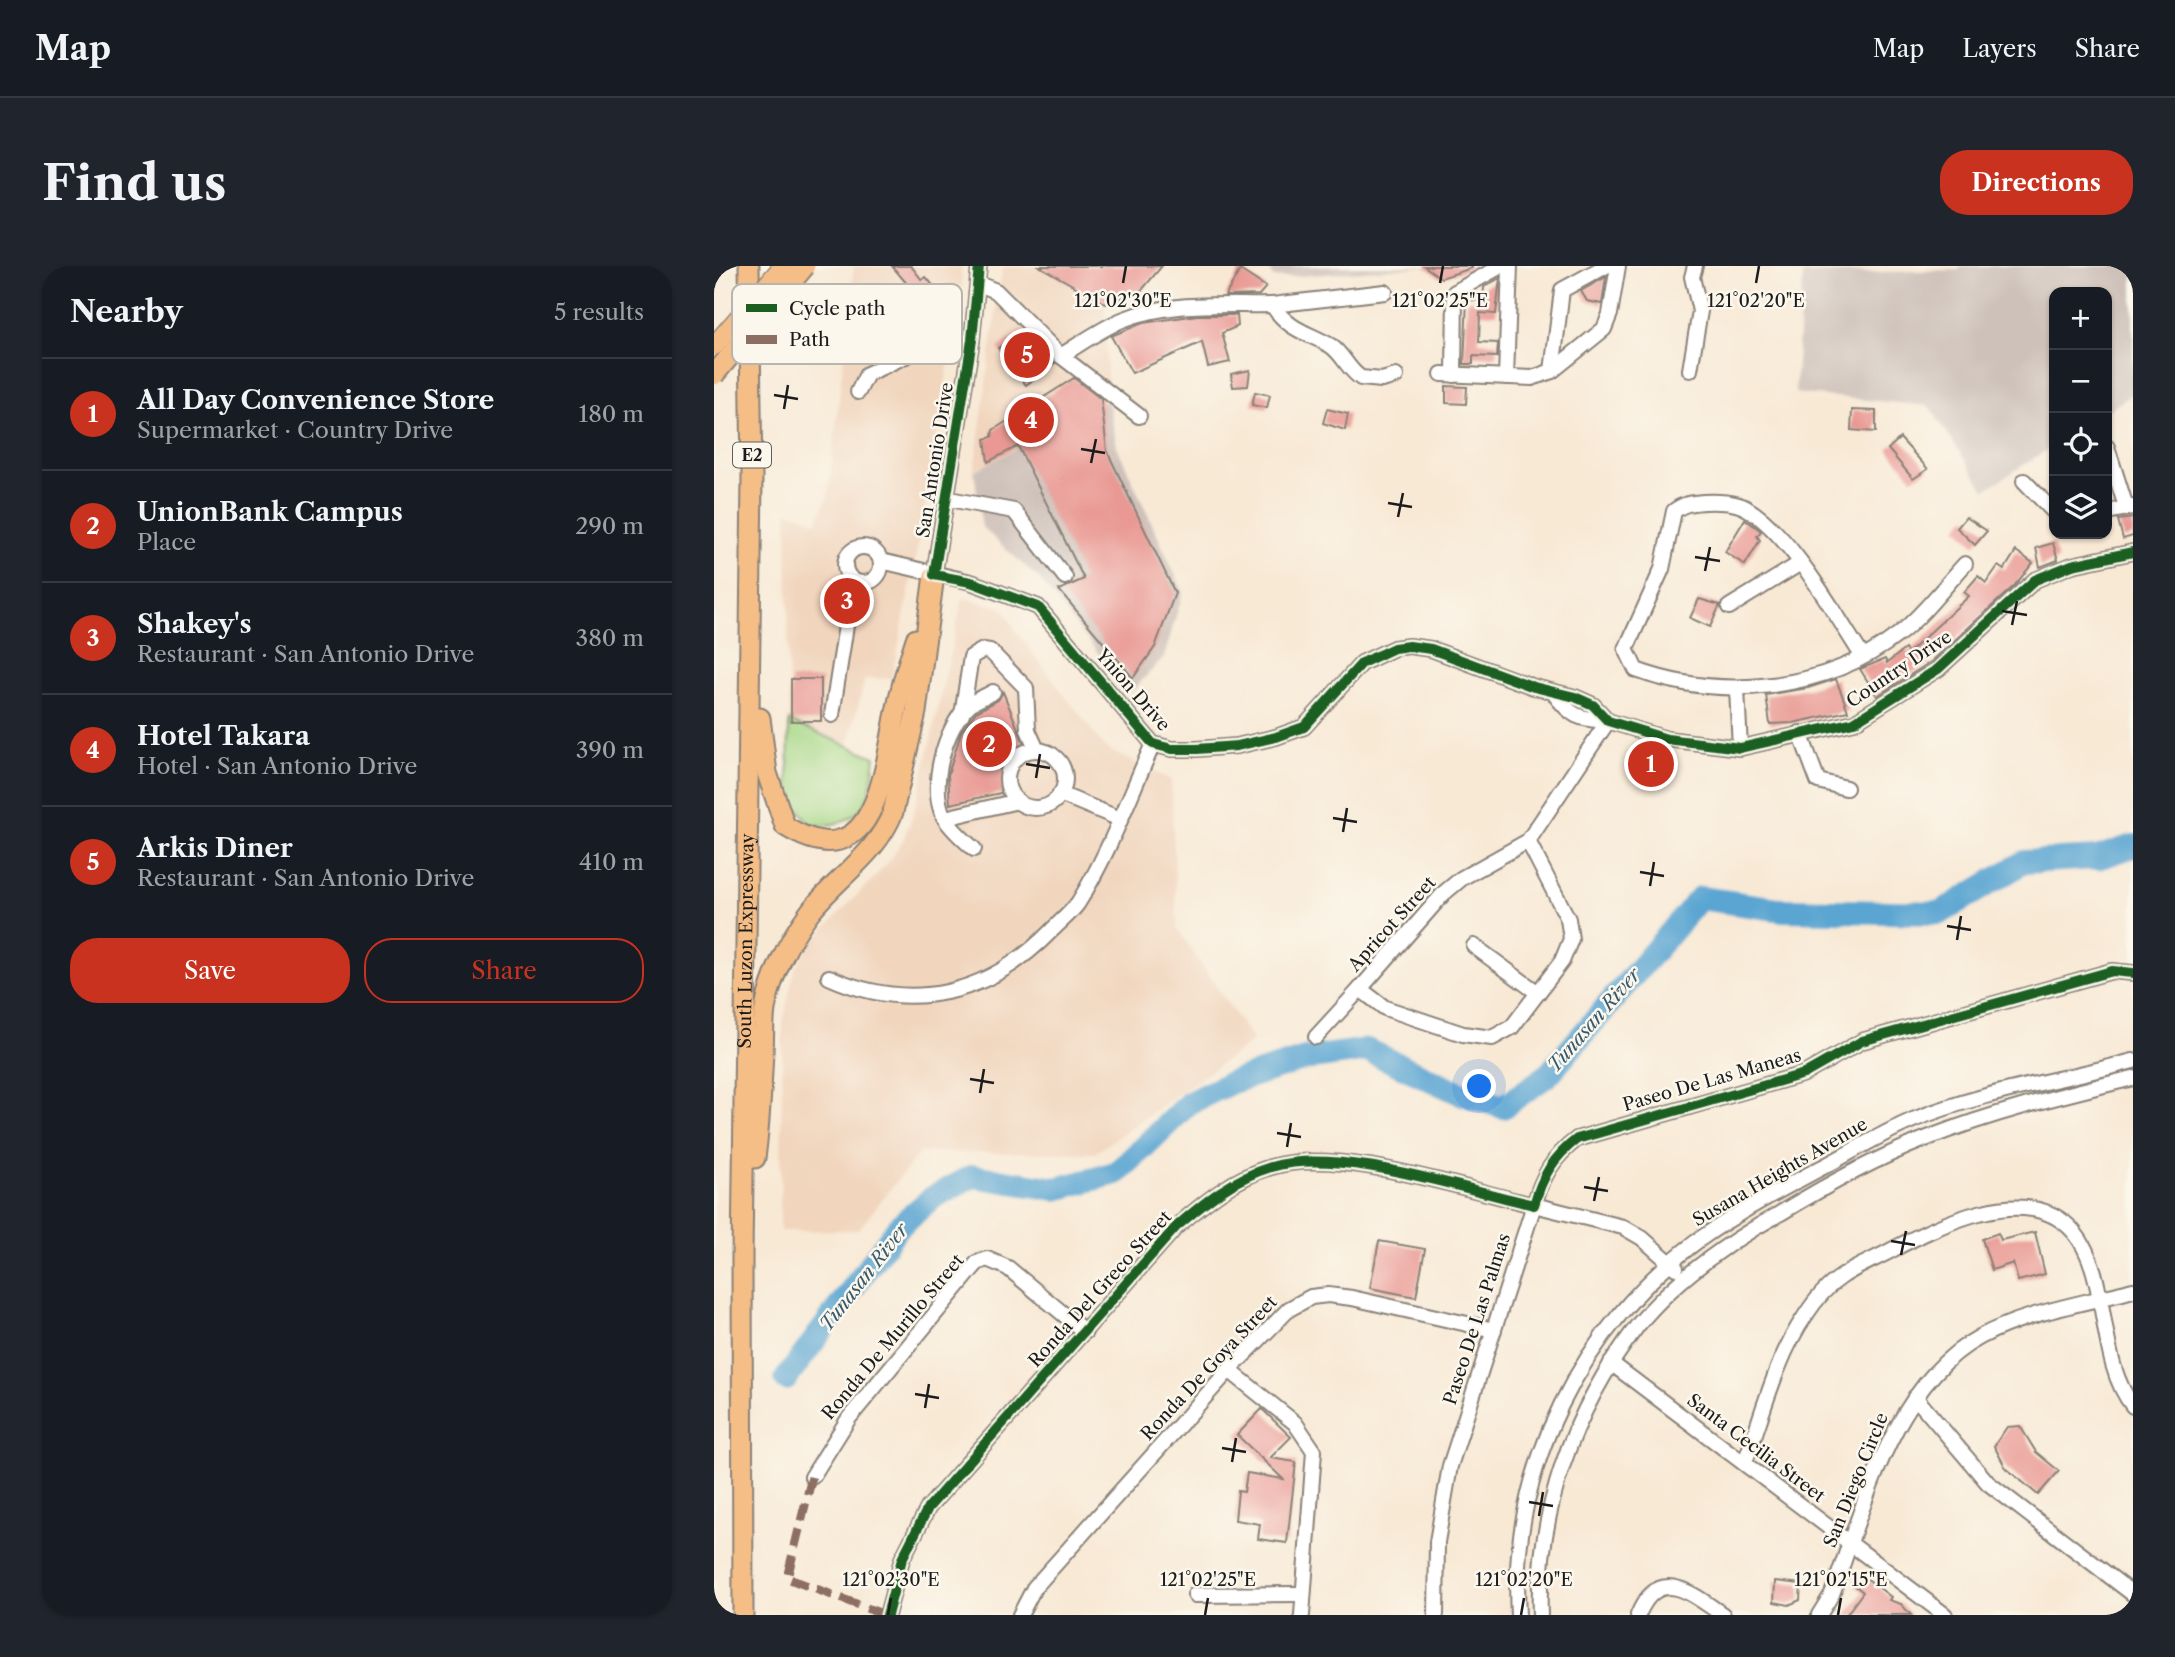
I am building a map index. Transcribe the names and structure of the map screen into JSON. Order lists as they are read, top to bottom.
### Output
{
  "streets": {
    "highway": ["E2", "South Luzon Expressway"],
    "street": [
      "San Antonio Drive",
      "Country Drive",
      "Ynion Drive",
      "Apricot Street",
      "Paseo De Las Maneas",
      "Susana Heights Avenue",
      "Ronda Del Greco Street",
      "Paseo De Las Palmas",
      "Ronda De Murillo Street",
      "Ronda De Goya Street",
      "Santa Cecilia Street",
      "San Diego Circle"
    ]
  },
  "crossings": [
    ["San Antonio Drive", "Ynion Drive"],
    ["Country Drive", "Ynion Drive"],
    ["Country Drive", "Apricot Street"],
    ["Paseo De Las Maneas", "Ronda Del Greco Street"],
    ["Paseo De Las Maneas", "Paseo De Las Palmas"],
    ["Susana Heights Avenue", "Santa Cecilia Street"],
    ["Ronda Del Greco Street", "Paseo De Las Palmas"],
    ["Ronda Del Greco Street", "Ronda De Murillo Street"],
    ["Paseo De Las Palmas", "Ronda De Goya Street"],
    ["Santa Cecilia Street", "San Diego Circle"]
  ],
  "water": ["Tunasan River"],
  "legend": ["Cycle path", "Path"],
  "page": {
    "header": "Map",
    "nav": ["Map", "Layers", "Share"],
    "buttons": [
      "Directions",
      ["Save", "Share"]
    ],
    "title": "Find us",
    "heading": ["Nearby", "5 results"],
    "map_buttons": ["+", "−"],
    "pins": [
      "5",
      "4",
      "3",
      "2",
      "1"
    ],
    "list": [
      {
        "mark": "1",
        "name": "All Day Convenience Store",
        "note": "Supermarket · Country Drive",
        "value": "180 m"
      },
      {
        "mark": "2",
        "name": "UnionBank Campus",
        "note": "Place",
        "value": "290 m"
      },
      {
        "mark": "3",
        "name": "Shakey's",
        "note": "Restaurant · San Antonio Drive",
        "value": "380 m"
      },
      {
        "mark": "4",
        "name": "Hotel Takara",
        "note": "Hotel · San Antonio Drive",
        "value": "390 m"
      },
      {
        "mark": "5",
        "name": "Arkis Diner",
        "note": "Restaurant · San Antonio Drive",
        "value": "410 m"
      }
    ]
  },
  "coordinates": [
    "121°02'30\"E",
    "121°02'25\"E",
    "121°02'20\"E",
    "121°02'15\"E"
  ]
}
